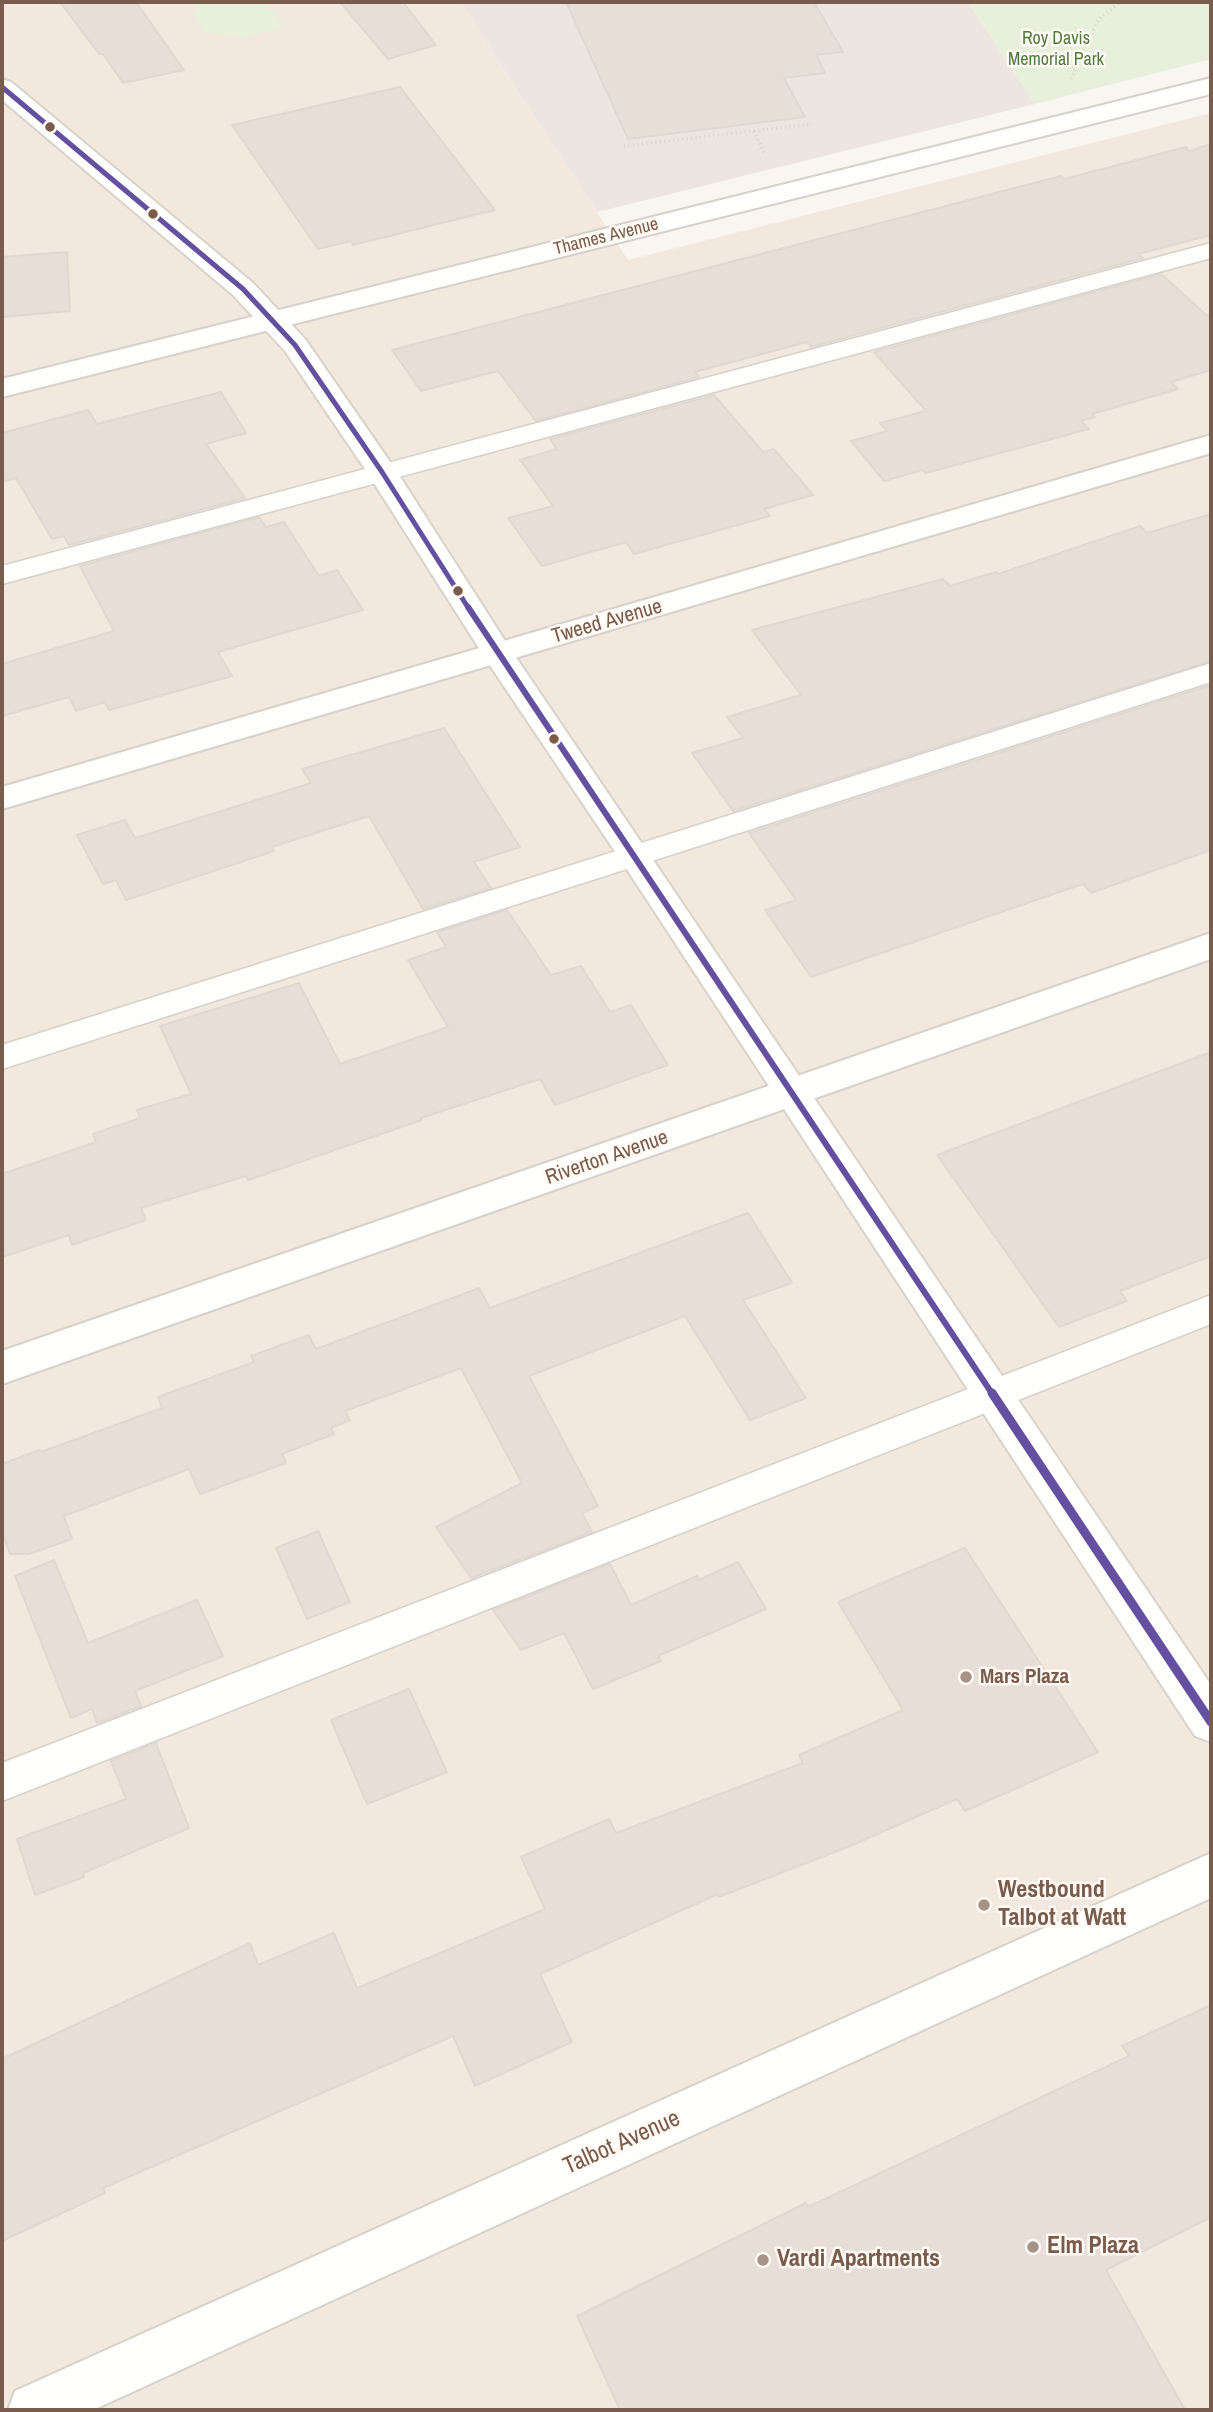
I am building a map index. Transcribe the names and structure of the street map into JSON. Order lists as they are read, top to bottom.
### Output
{
  "streets": {
    "street": [
      "Thames Avenue",
      "Tweed Avenue",
      "Riverton Avenue",
      "Talbot Avenue"
    ]
  },
  "parks": ["Roy Davis Memorial Park"],
  "places": [
    "Mars Plaza",
    "Westbound Talbot at Watt",
    "Elm Plaza",
    "Vardi Apartments"
  ]
}
